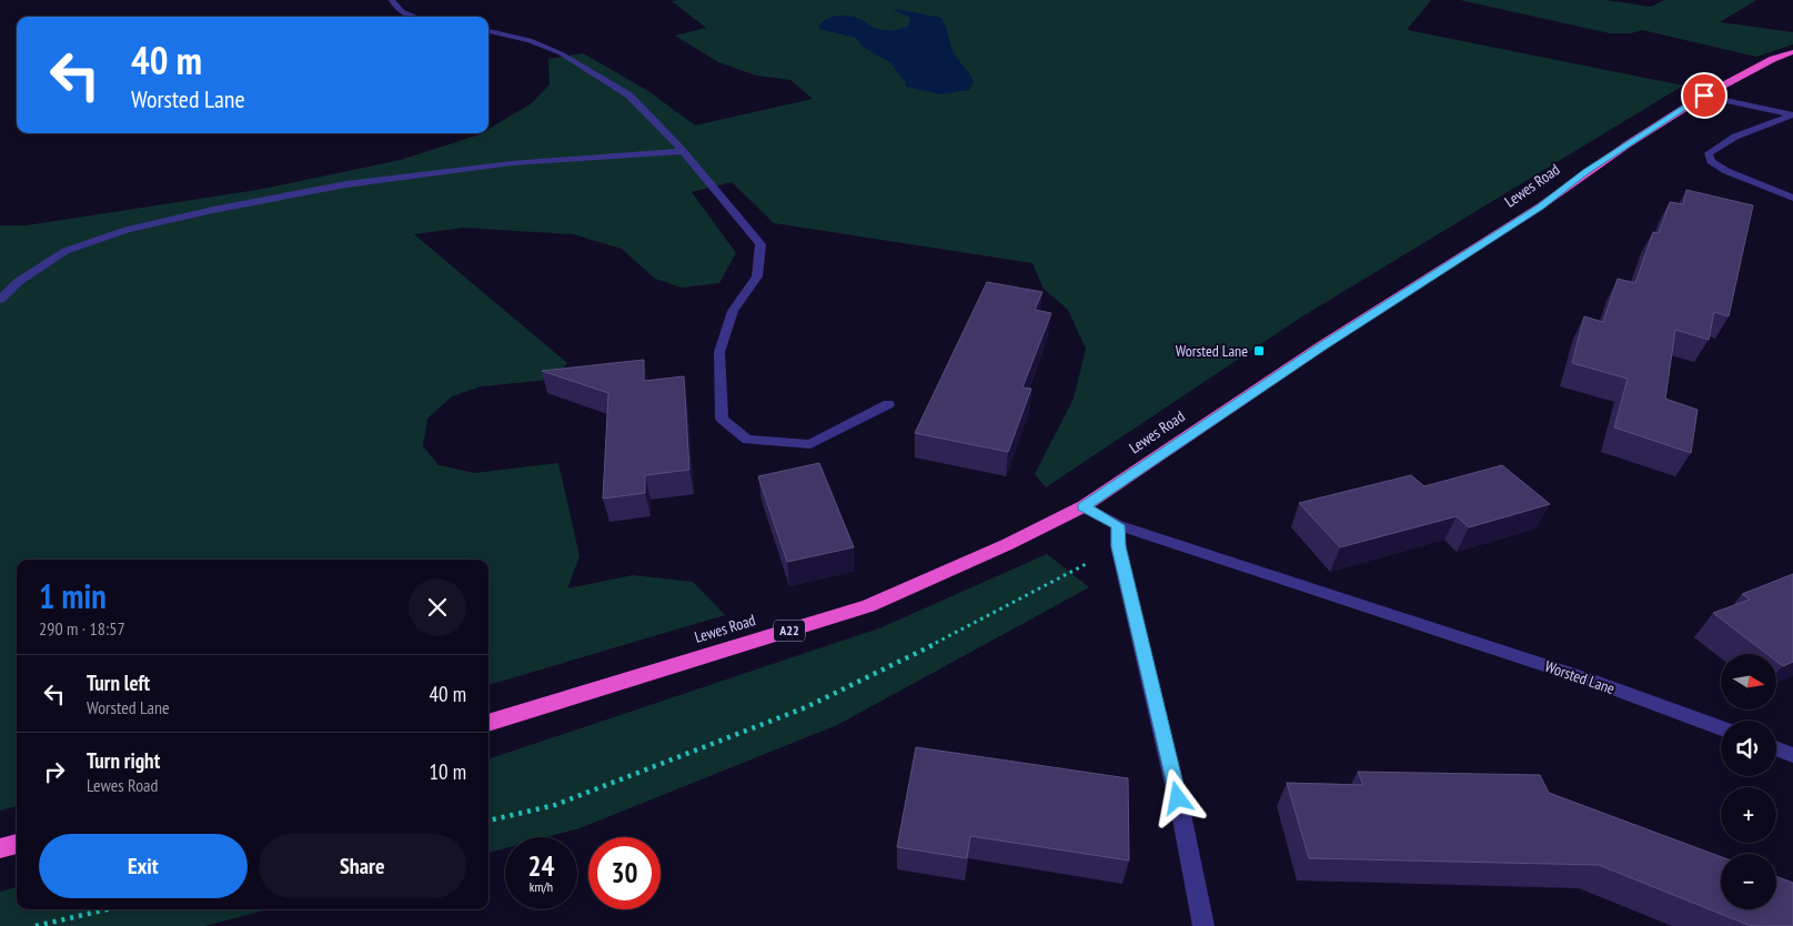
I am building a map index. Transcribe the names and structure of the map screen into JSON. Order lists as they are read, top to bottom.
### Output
{
  "streets": {
    "highway": ["Lewes Road", "A22"],
    "street": ["Worsted Lane"]
  },
  "crossings": [
    ["Lewes Road", "Worsted Lane"]
  ],
  "places": {
    "transit": ["Worsted Lane"]
  },
  "north": "right",
  "page": {
    "turn": ["40 m", "Worsted Lane"],
    "heading": ["1 min", "290 m · 18:57"],
    "map_buttons": ["+", "−"],
    "list": [
      {
        "name": "Turn left",
        "note": "Worsted Lane",
        "value": "40 m"
      },
      {
        "name": "Turn right",
        "note": "Lewes Road",
        "value": "10 m"
      }
    ],
    "buttons": ["Exit", "Share"],
    "speed": "24 km/h",
    "limit": "30"
  }
}
